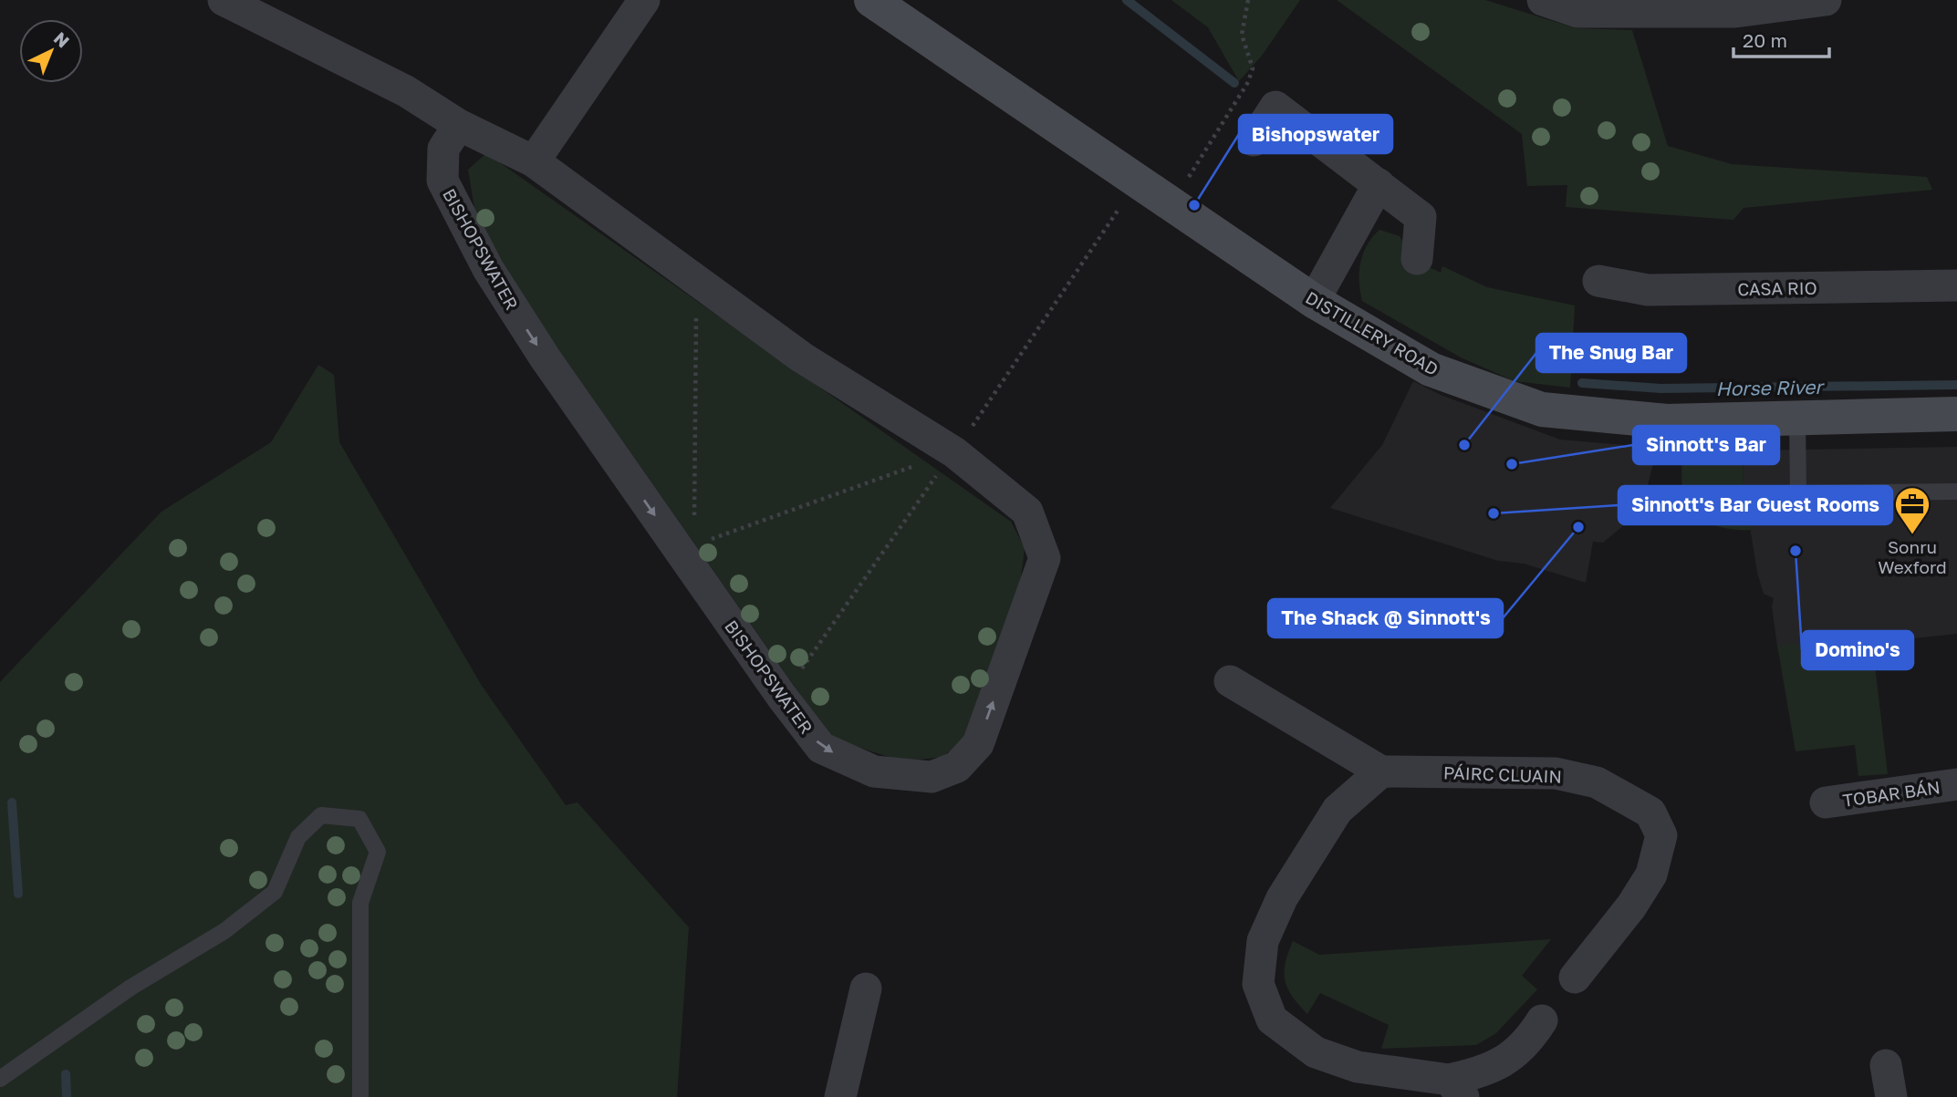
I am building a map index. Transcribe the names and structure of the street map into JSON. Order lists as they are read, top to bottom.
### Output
{
  "streets": {
    "main road": ["DISTILLERY ROAD"],
    "street": [
      "BISHOPSWATER",
      "CASA RIO",
      "PÁIRC CLUAIN",
      "TOBAR BÁN"
    ]
  },
  "water": ["Horse River"],
  "places": {
    "other": [
      "Bishopswater",
      "The Snug Bar",
      "Sinnott's Bar",
      "Sinnott's Bar Guest Rooms",
      "The Shack @ Sinnott's",
      "Domino's"
    ],
    "office": ["Sonru Wexford"]
  },
  "scale_bar": "20 m",
  "north": "top right"
}
